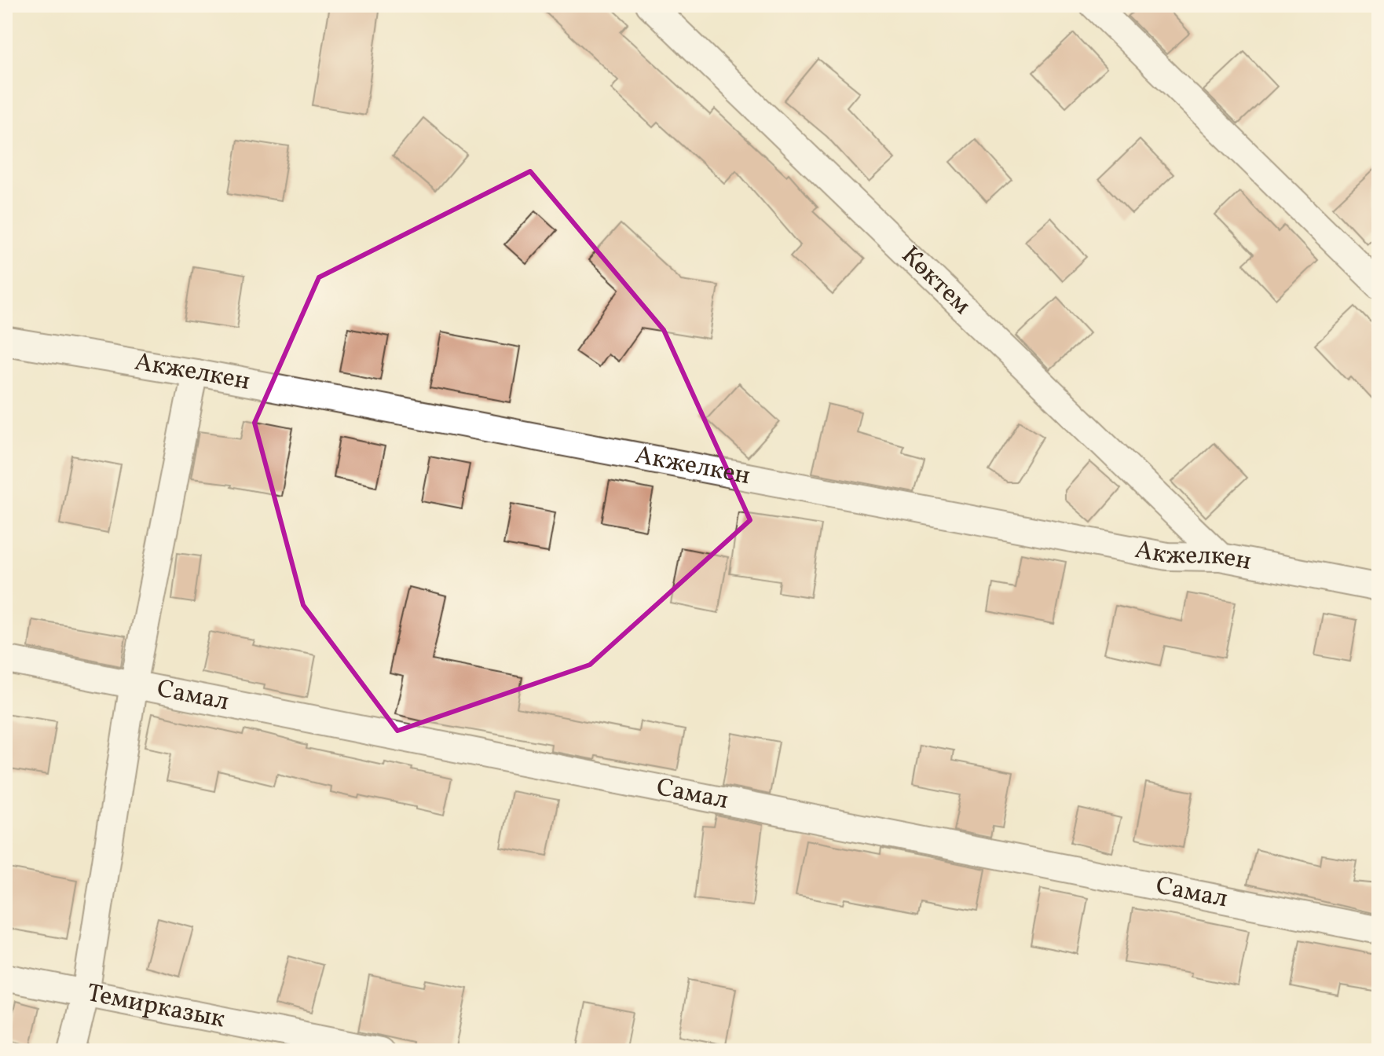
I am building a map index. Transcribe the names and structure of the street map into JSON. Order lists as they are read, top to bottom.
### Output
{
  "streets": {
    "street": [
      "Көктем",
      "Акжелкен",
      "Самал",
      "Темирказык"
    ]
  },
  "crossings": [
    ["Көктем", "Акжелкен"]
  ]
}
